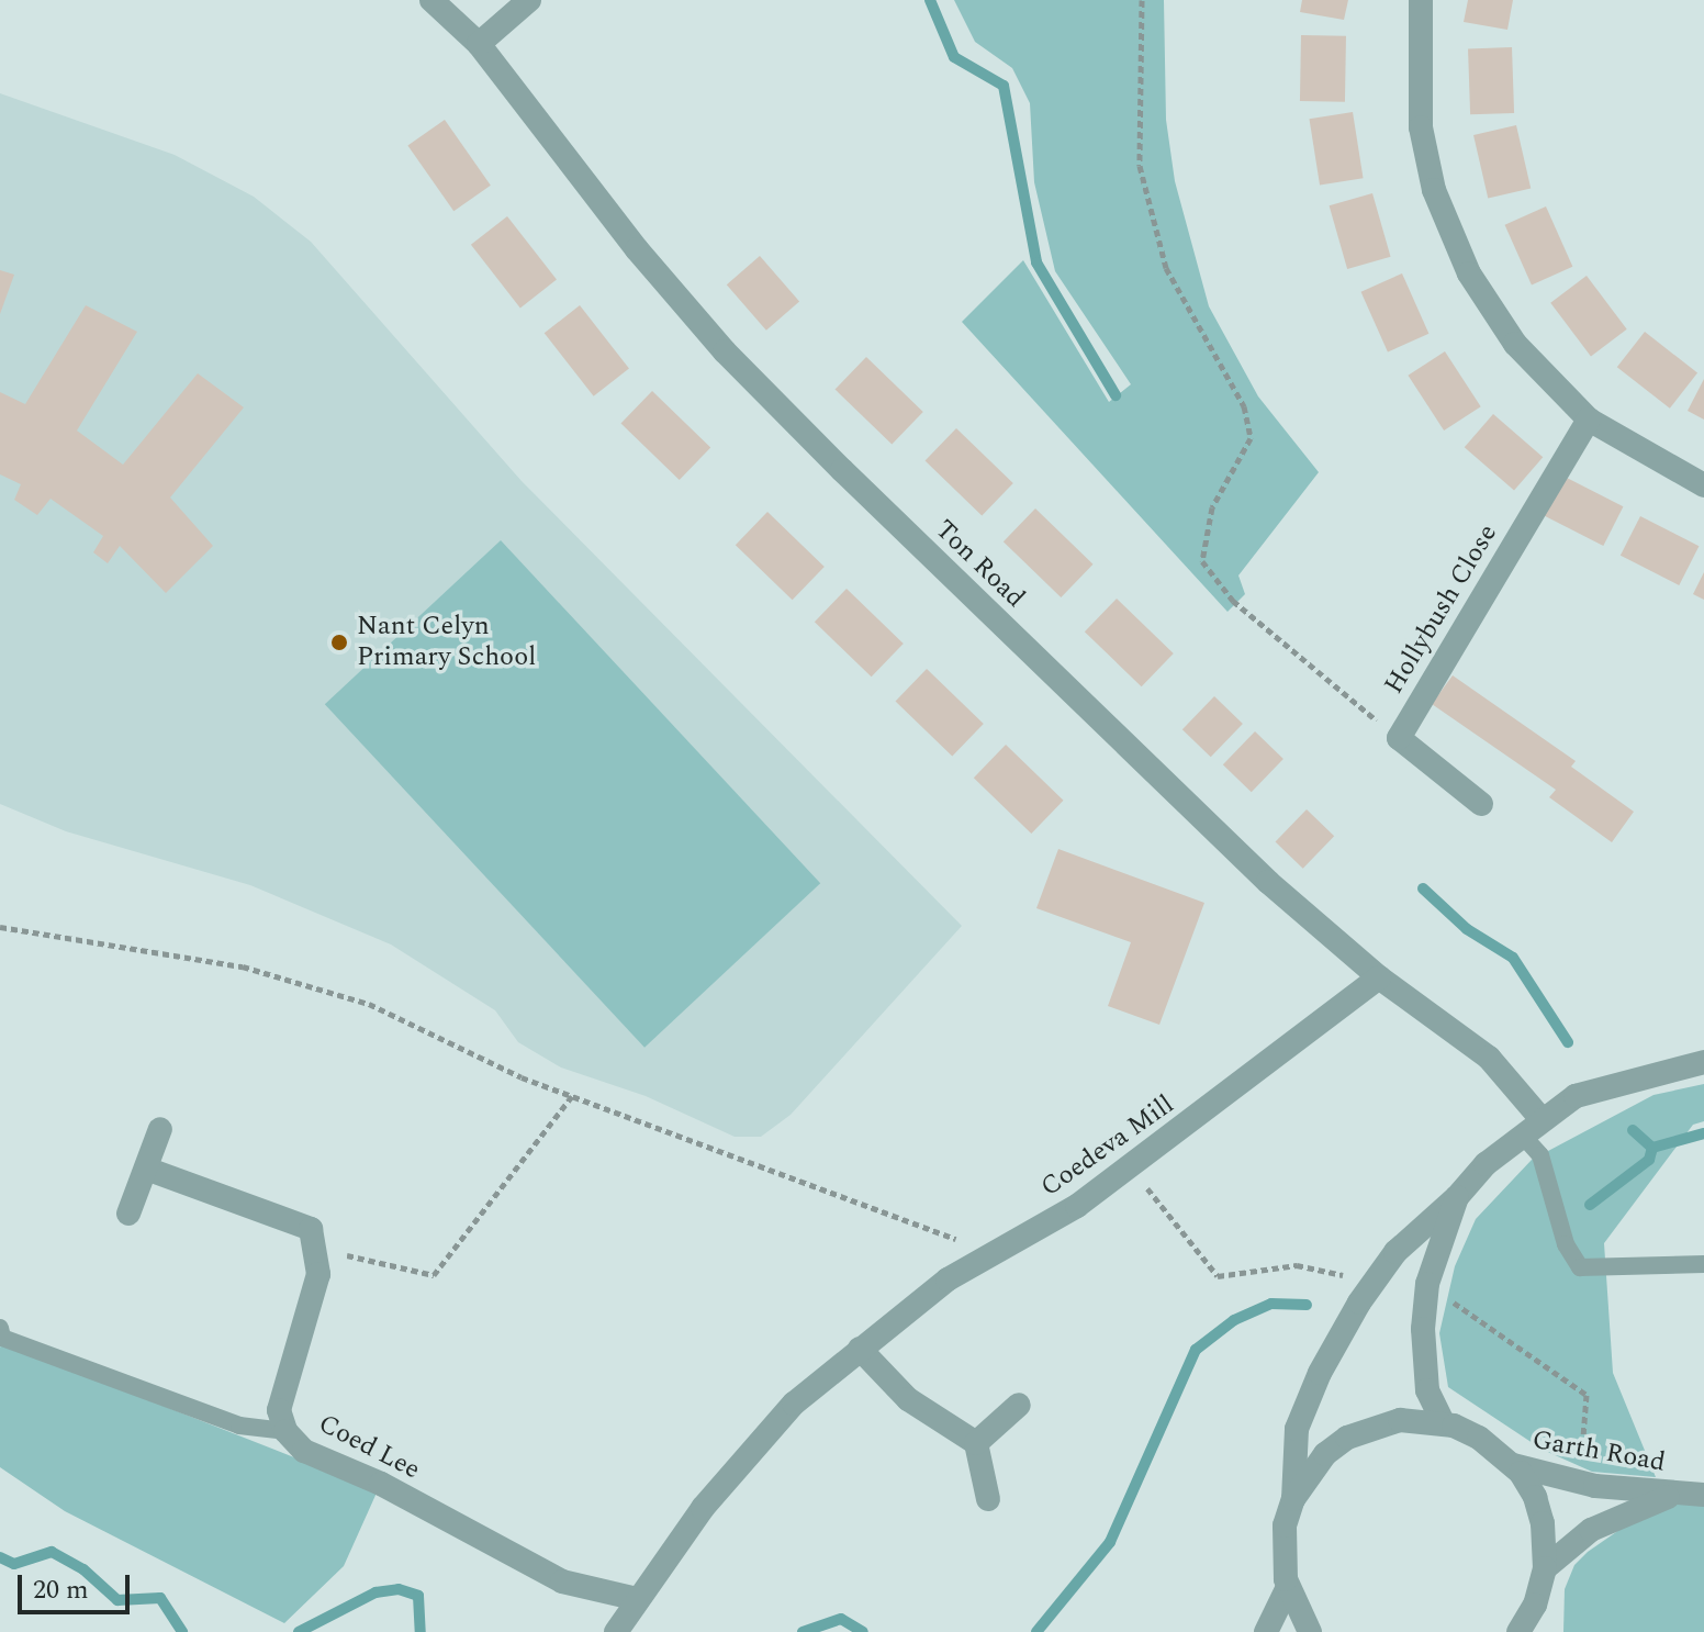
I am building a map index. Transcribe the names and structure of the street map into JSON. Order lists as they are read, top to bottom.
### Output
{
  "streets": {
    "street": [
      "Ton Road",
      "Hollybush Close",
      "Coedeva Mill",
      "Coed Lee",
      "Garth Road"
    ]
  },
  "crossings": [
    ["Ton Road", "Coedeva Mill"],
    ["Coedeva Mill", "Coed Lee"]
  ],
  "places": ["Nant Celyn Primary School"],
  "scale_bar": "20 m"
}
